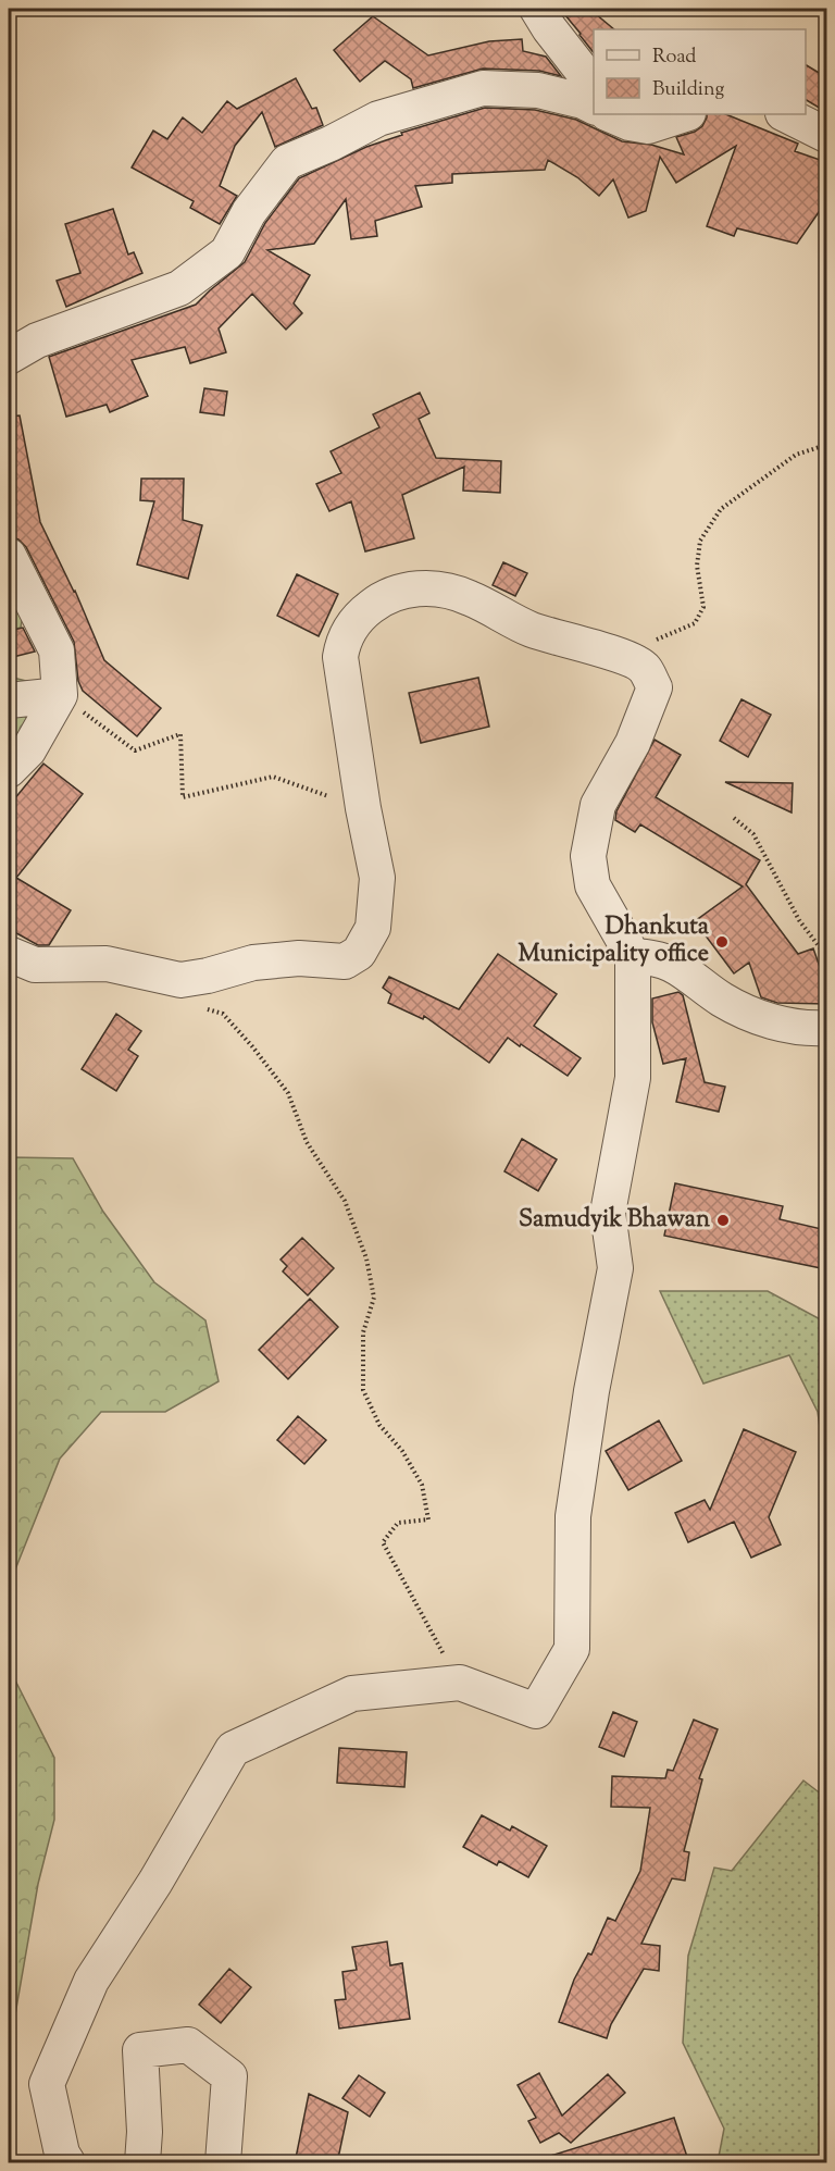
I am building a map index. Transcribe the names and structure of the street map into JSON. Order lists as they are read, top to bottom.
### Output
{
  "places": ["Dhankuta Municipality office", "Samudyik Bhawan"],
  "legend": ["Road", "Building"]
}
